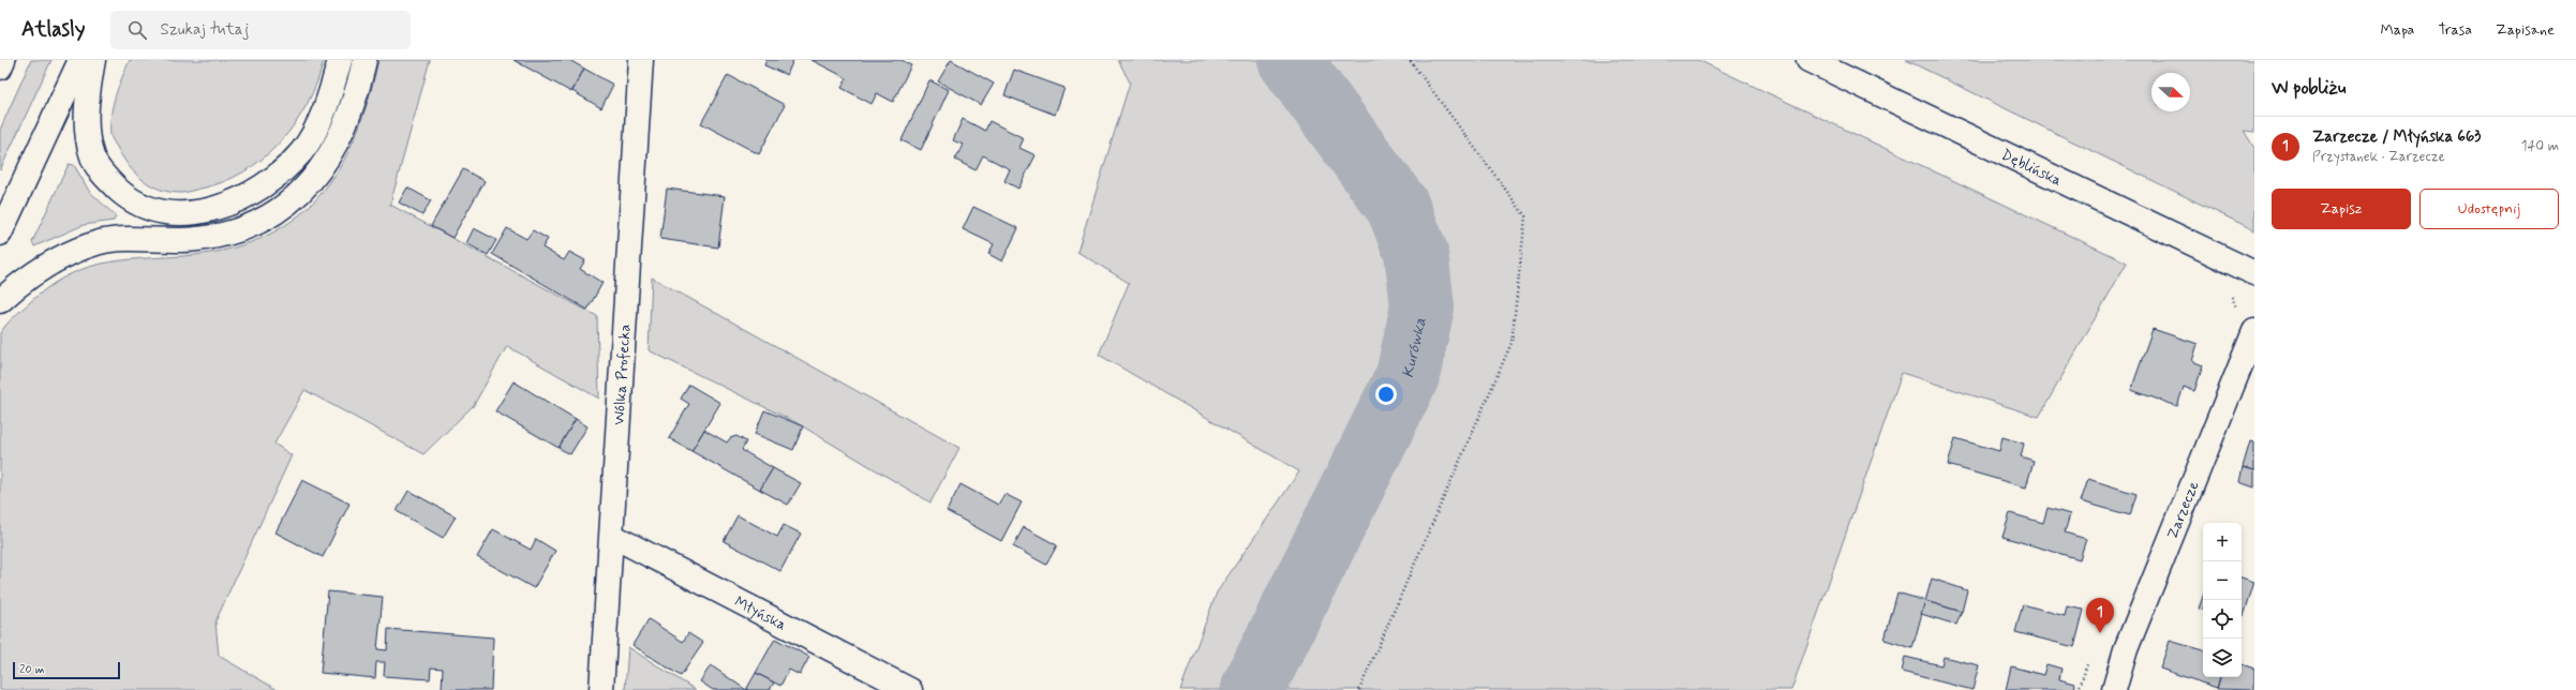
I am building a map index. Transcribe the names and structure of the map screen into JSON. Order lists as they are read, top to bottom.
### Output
{
  "streets": {
    "main road": [
      "Dęblińska",
      "Wólka Profecka",
      "Zarzecze",
      "Młyńska"
    ]
  },
  "crossings": [
    ["Wólka Profecka", "Młyńska"]
  ],
  "water": ["Kurówka"],
  "scale_bar": "20 m",
  "north": "right",
  "page": {
    "header": "Atlasly",
    "search": "Szukaj tutaj",
    "nav": ["Mapa", "Trasa", "Zapisane"],
    "heading": "W pobliżu",
    "list": [
      {
        "mark": "1",
        "name": "Zarzecze / Młyńska 663",
        "note": "Przystanek · Zarzecze",
        "value": "140 m"
      }
    ],
    "buttons": ["Zapisz", "Udostępnij"],
    "map_buttons": ["+", "−"],
    "pins": "1",
    "scale": "20 m"
  }
}
